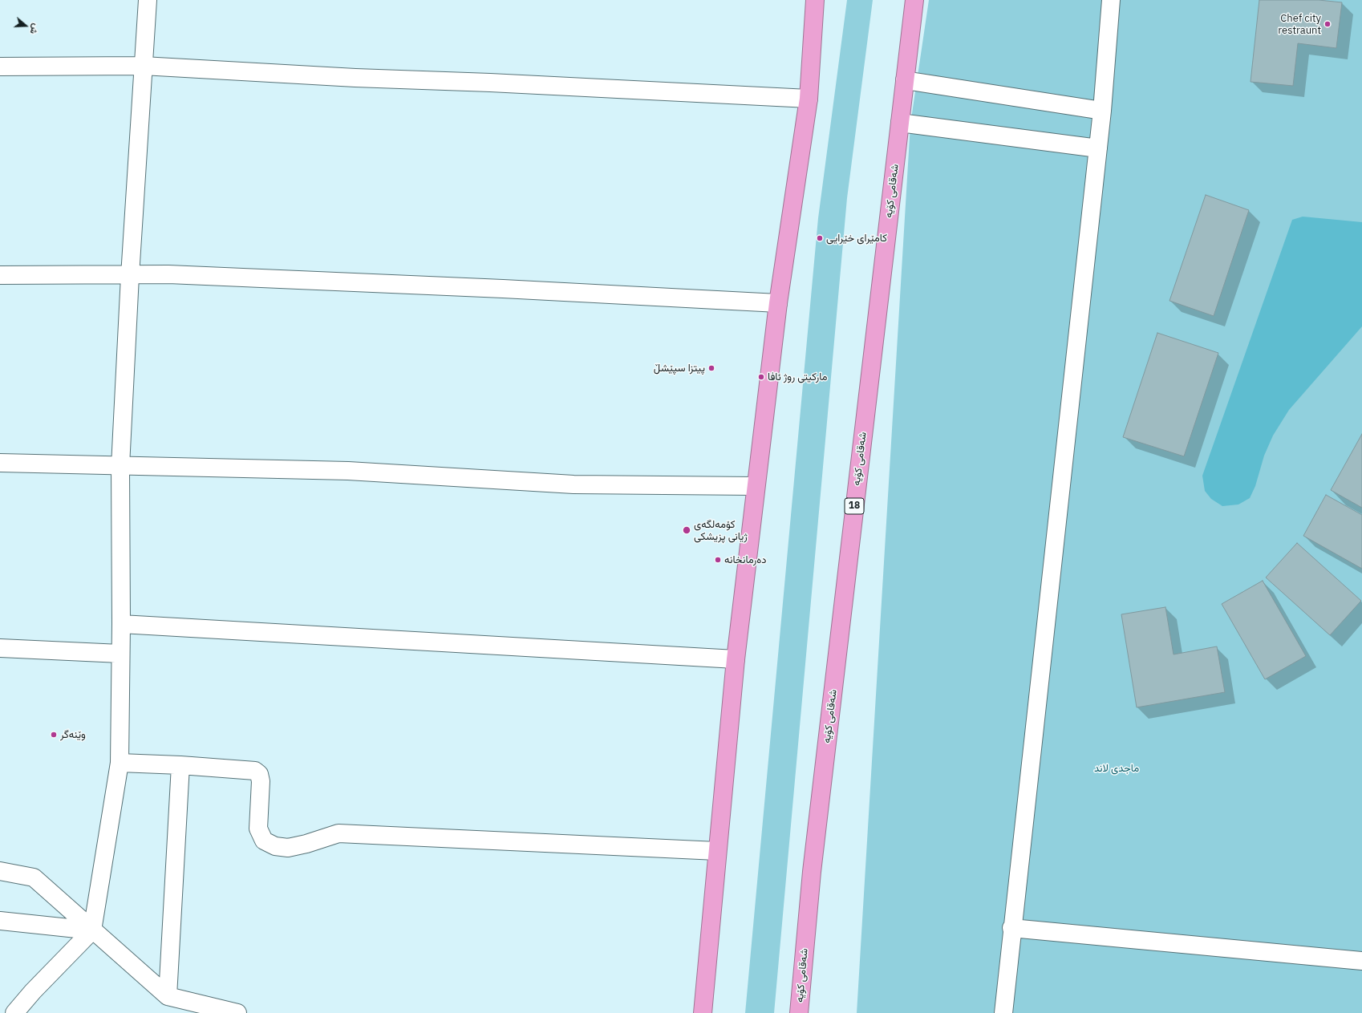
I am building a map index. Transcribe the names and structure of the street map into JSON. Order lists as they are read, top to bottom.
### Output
{
  "streets": {
    "highway": ["شەقامی کۆیە", "18"]
  },
  "parks": ["ماجدی لاند"],
  "places": [
    "Chef city restraunt",
    "كامێرای خێرایی",
    "پیتزا سپێشڵ",
    "ماركيتى روژ ئافا",
    "کۆمەلگەی ژیانی پزیشکی",
    "دەرمانخانە",
    "وێنەگر"
  ],
  "north": "right"
}
